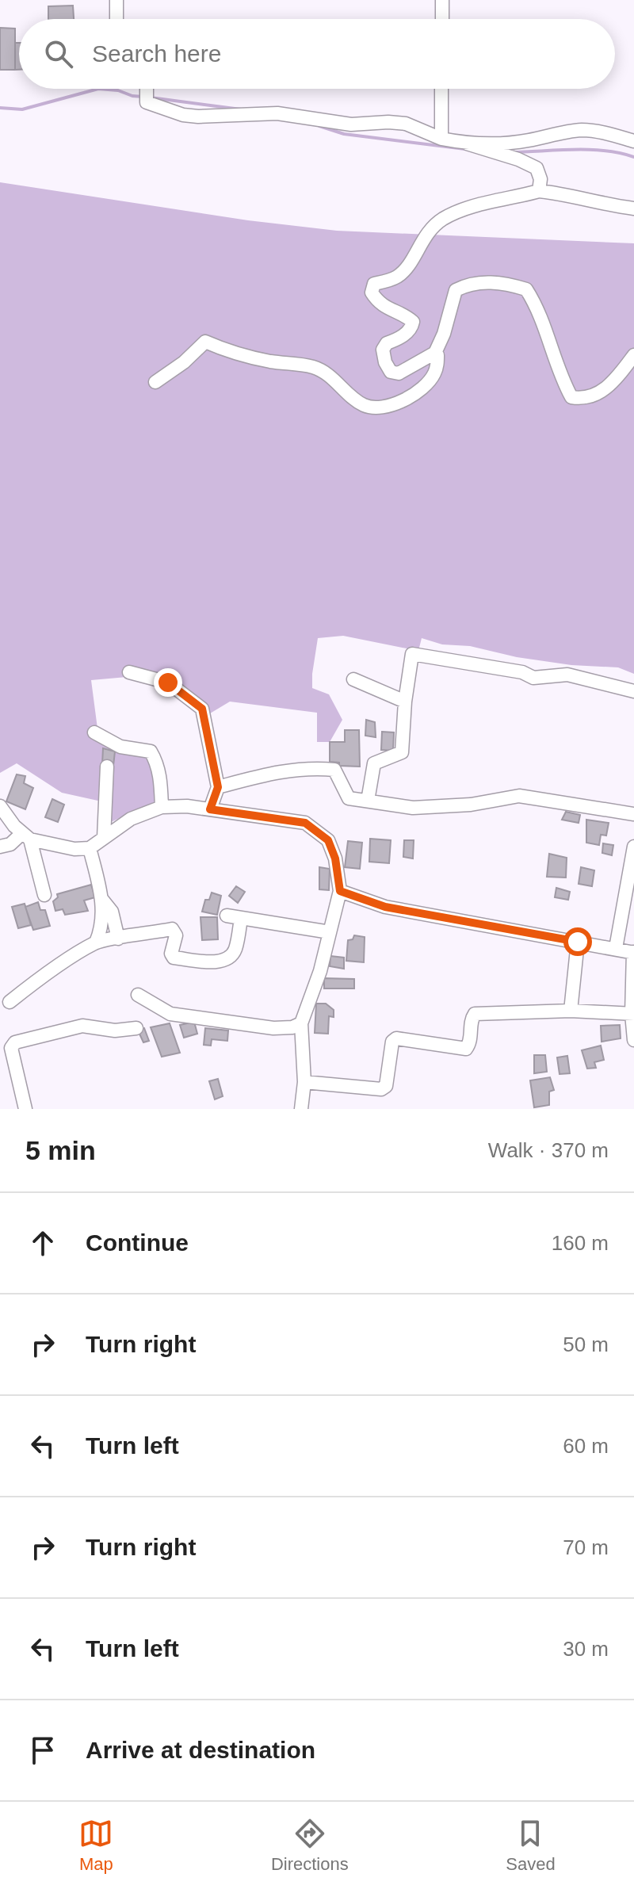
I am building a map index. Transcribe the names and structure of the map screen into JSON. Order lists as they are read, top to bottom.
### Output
{
  "page": {
    "search": "Search here",
    "heading": ["5 min", "Walk · 370 m"],
    "list": [
      ["Continue", "160 m"],
      ["Turn right", "50 m"],
      ["Turn left", "60 m"],
      ["Turn right", "70 m"],
      ["Turn left", "30 m"],
      "Arrive at destination"
    ],
    "nav": ["Map", "Directions", "Saved"]
  }
}
